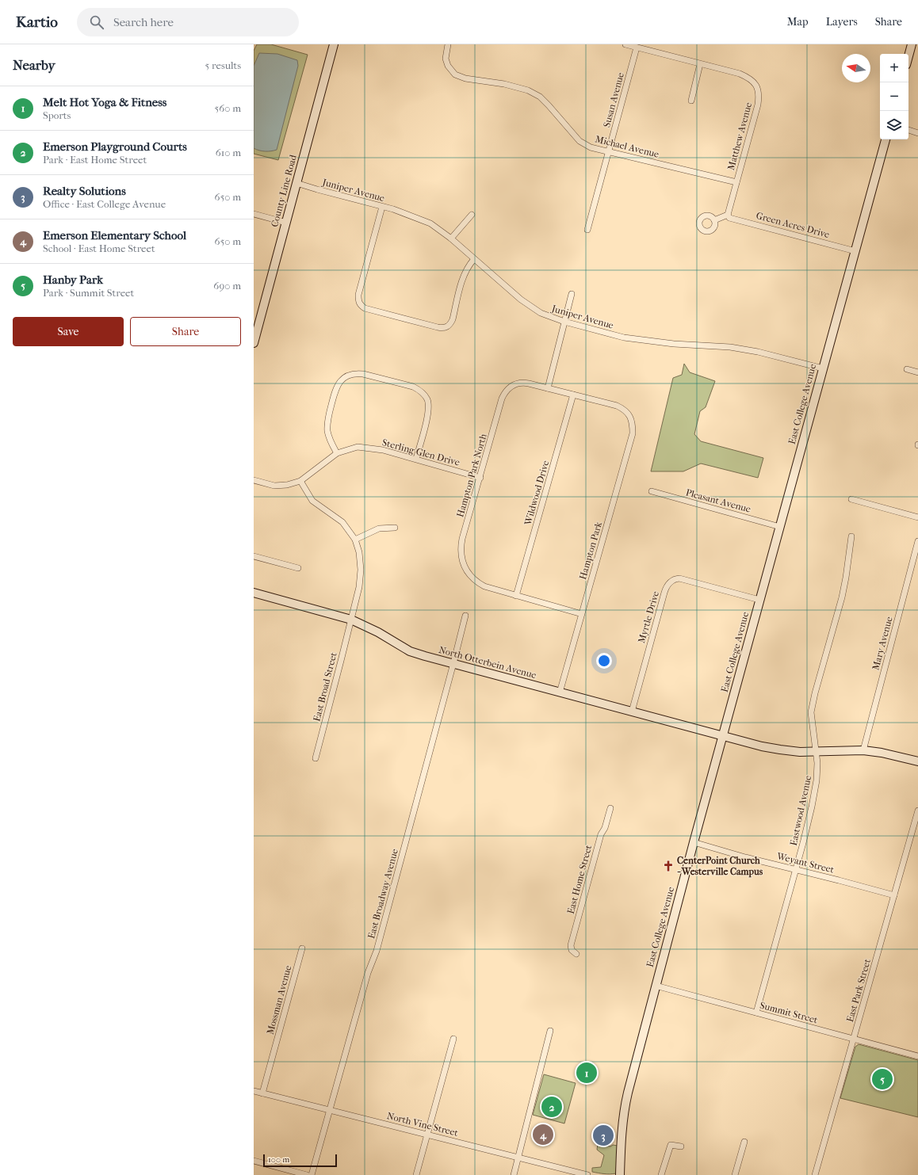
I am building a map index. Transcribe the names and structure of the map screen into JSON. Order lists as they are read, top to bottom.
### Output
{
  "streets": {
    "street": [
      "Susan Avenue",
      "Matthew Avenue",
      "Michael Avenue",
      "Juniper Avenue",
      "County Line Road",
      "Green Acres Drive",
      "East College Avenue",
      "Sterling Glen Drive",
      "Hampton Park North",
      "Wildwood Drive",
      "Pleasant Avenue",
      "Hampton Park",
      "Myrtle Drive",
      "Mary Avenue",
      "North Otterbein Avenue",
      "East Broad Street",
      "Eastwood Avenue",
      "Weyant Street",
      "East Home Street",
      "East Broadway Avenue",
      "East Park Street",
      "Mossman Avenue",
      "Summit Street",
      "North Vine Street"
    ]
  },
  "crossings": [
    ["Susan Avenue", "Matthew Avenue"],
    ["Susan Avenue", "Michael Avenue"],
    ["Matthew Avenue", "Michael Avenue"],
    ["Matthew Avenue", "Green Acres Drive"],
    ["Juniper Avenue", "County Line Road"],
    ["Juniper Avenue", "East College Avenue"],
    ["Green Acres Drive", "East College Avenue"],
    ["East College Avenue", "Pleasant Avenue"],
    ["East College Avenue", "Myrtle Drive"],
    ["East College Avenue", "North Otterbein Avenue"],
    ["East College Avenue", "Weyant Street"],
    ["East College Avenue", "Summit Street"],
    ["Sterling Glen Drive", "Hampton Park North"],
    ["Hampton Park North", "Wildwood Drive"],
    ["Wildwood Drive", "Hampton Park"],
    ["Hampton Park", "North Otterbein Avenue"],
    ["Myrtle Drive", "North Otterbein Avenue"],
    ["Mary Avenue", "North Otterbein Avenue"],
    ["North Otterbein Avenue", "East Broad Street"],
    ["North Otterbein Avenue", "Eastwood Avenue"],
    ["North Otterbein Avenue", "East Broadway Avenue"],
    ["Eastwood Avenue", "Weyant Street"],
    ["Eastwood Avenue", "Summit Street"],
    ["Weyant Street", "East Park Street"],
    ["East Broadway Avenue", "North Vine Street"],
    ["East Park Street", "Summit Street"],
    ["Mossman Avenue", "North Vine Street"]
  ],
  "places": {
    "church": ["CenterPoint Church - Westerville Campus"]
  },
  "scale_bar": "100 m",
  "north": "left",
  "page": {
    "header": "Kartio",
    "search": "Search here",
    "nav": ["Map", "Layers", "Share"],
    "heading": ["Nearby", "5 results"],
    "map_buttons": ["+", "−"],
    "list": [
      {
        "mark": "1",
        "name": "Melt Hot Yoga & Fitness",
        "note": "Sports",
        "value": "560 m"
      },
      {
        "mark": "2",
        "name": "Emerson Playground Courts",
        "note": "Park · East Home Street",
        "value": "610 m"
      },
      {
        "mark": "3",
        "name": "Realty Solutions",
        "note": "Office · East College Avenue",
        "value": "650 m"
      },
      {
        "mark": "4",
        "name": "Emerson Elementary School",
        "note": "School · East Home Street",
        "value": "650 m"
      },
      {
        "mark": "5",
        "name": "Hanby Park",
        "note": "Park · Summit Street",
        "value": "690 m"
      }
    ],
    "buttons": ["Save", "Share"],
    "pins": [
      "1",
      "5",
      "2",
      "4",
      "3"
    ],
    "scale": "100 m"
  }
}
